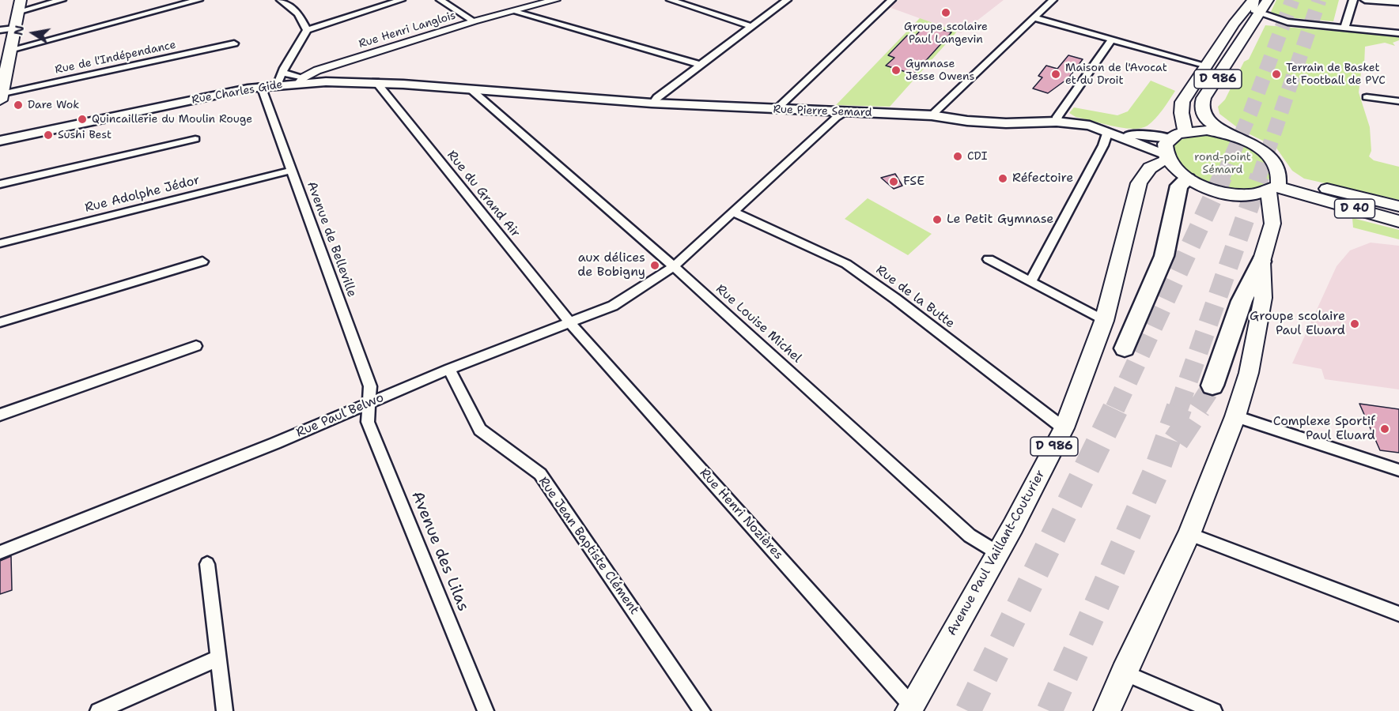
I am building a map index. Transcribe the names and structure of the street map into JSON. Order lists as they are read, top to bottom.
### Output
{
  "streets": {
    "main road": [
      "D 986",
      "Rue Charles Gide",
      "Rue Pierre Semard",
      "D 40",
      "Avenue Paul Vaillant-Couturier"
    ],
    "street": [
      "Rue Henri Langlois",
      "Rue de l'Indépendance",
      "Rue Adolphe Jédor",
      "Rue du Grand Air",
      "Avenue de Belleville",
      "Rue de la Butte",
      "Rue Louise Michel",
      "Rue Paul Belwo",
      "Rue Henri Nozières",
      "Rue Jean Baptiste Clément",
      "Avenue des Lilas"
    ]
  },
  "crossings": [
    ["Rue Henri Langlois", "Rue Charles Gide"],
    ["Rue Charles Gide", "Rue Pierre Semard"],
    ["Rue Charles Gide", "Rue du Grand Air"],
    ["Rue Charles Gide", "Avenue de Belleville"],
    ["Rue Charles Gide", "Rue Louise Michel"],
    ["Rue Pierre Semard", "Rue Paul Belwo"],
    ["Rue Pierre Semard", "Avenue Paul Vaillant-Couturier"],
    ["Rue Adolphe Jédor", "Avenue de Belleville"],
    ["Rue du Grand Air", "Rue Paul Belwo"],
    ["Rue du Grand Air", "Rue Henri Nozières"],
    ["Avenue de Belleville", "Rue Paul Belwo"],
    ["Avenue de Belleville", "Avenue des Lilas"],
    ["Rue de la Butte", "Rue Paul Belwo"],
    ["Rue de la Butte", "Avenue Paul Vaillant-Couturier"],
    ["Rue Louise Michel", "Rue Paul Belwo"],
    ["Rue Louise Michel", "Avenue Paul Vaillant-Couturier"],
    ["Rue Paul Belwo", "Rue Henri Nozières"],
    ["Rue Paul Belwo", "Rue Jean Baptiste Clément"],
    ["Rue Paul Belwo", "Avenue des Lilas"],
    ["Rue Henri Nozières", "Avenue Paul Vaillant-Couturier"]
  ],
  "parks": ["rond-point Sémard"],
  "places": [
    "Groupe scolaire Paul Langevin",
    "Gymnase Jesse Owens",
    "Maison de l'Avocat et du Droit",
    "Terrain de Basket et Football de PVC",
    "Dare Wok",
    "Quincaillerie du Moulin Rouge",
    "Sushi Best",
    "CDI",
    "Réfectoire",
    "FSE",
    "Le Petit Gymnase",
    "aux délices de Bobigny",
    "Groupe scolaire Paul Eluard",
    "Complexe Sportif Paul Eluard"
  ],
  "north": "left"
}
